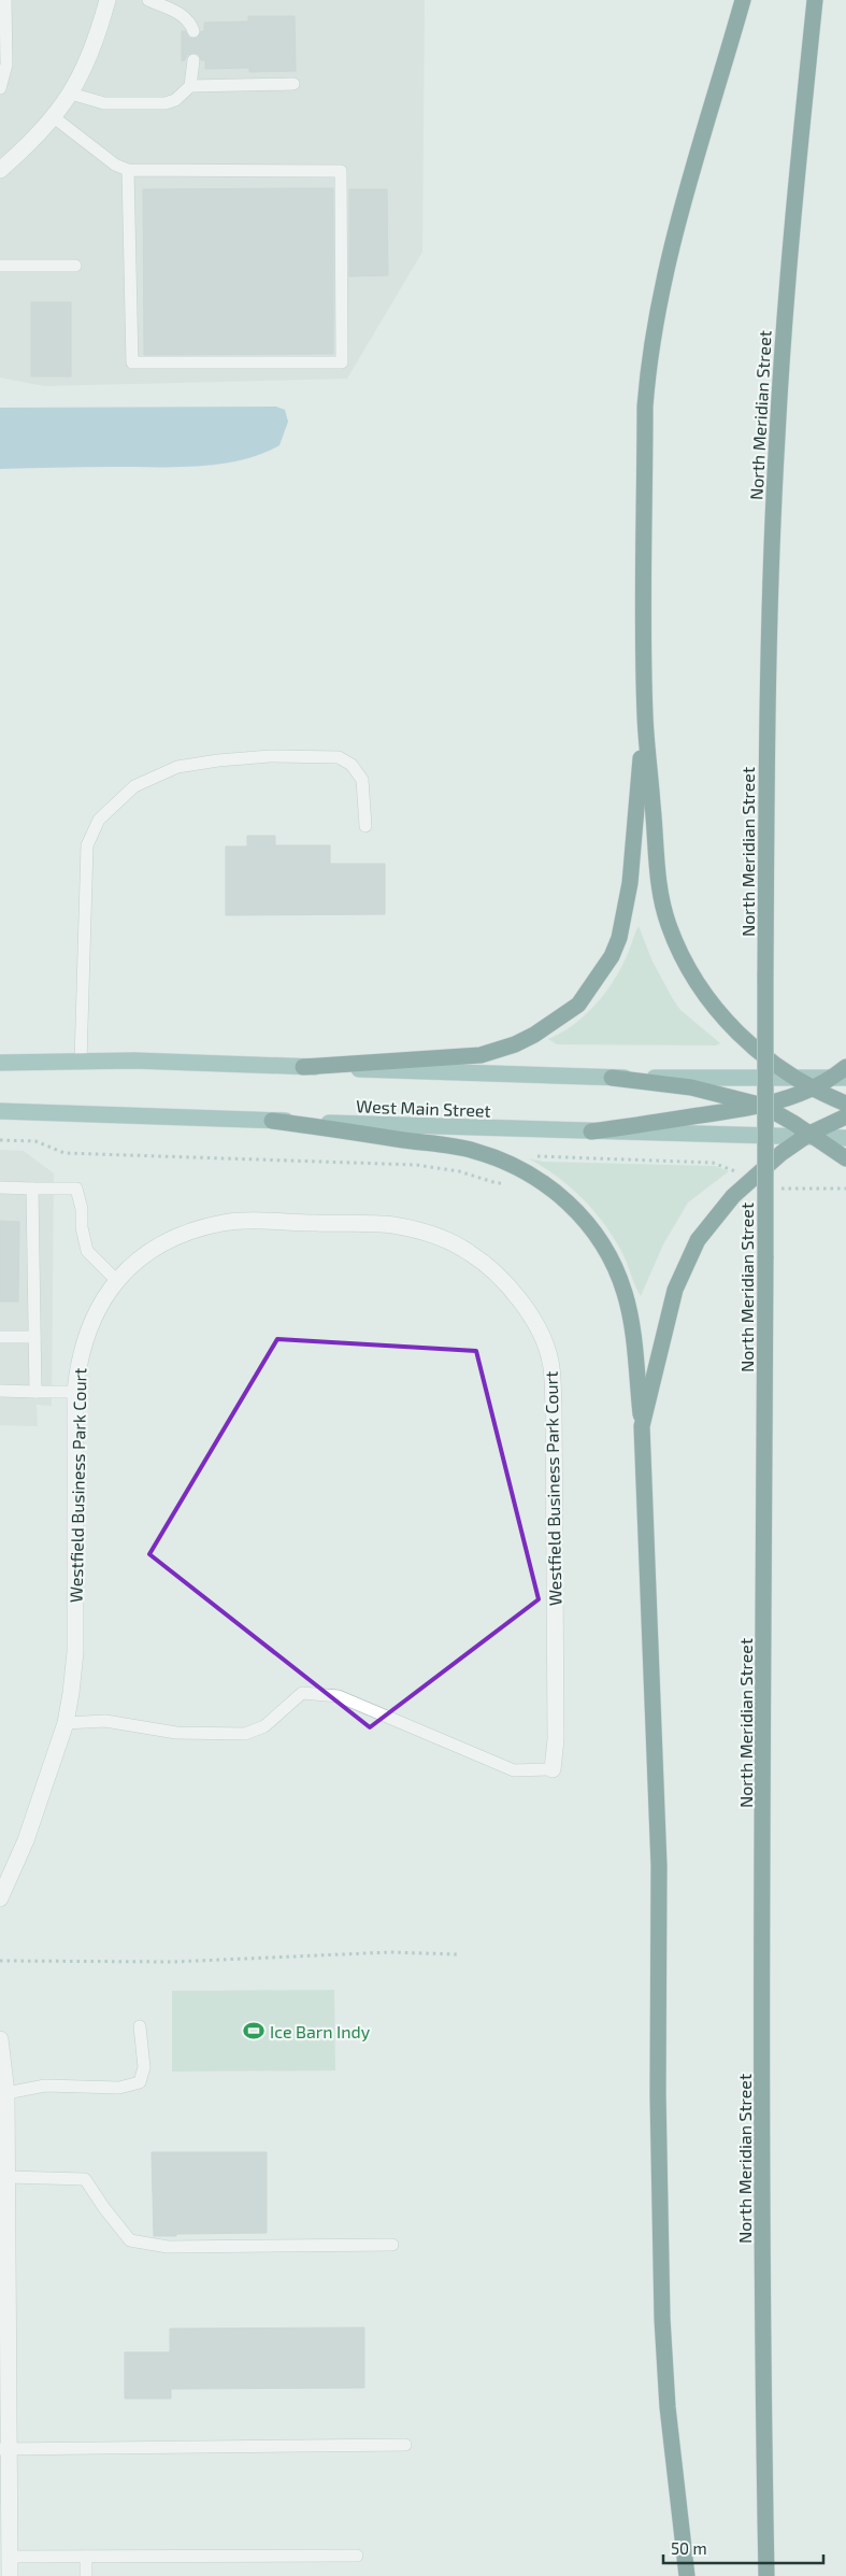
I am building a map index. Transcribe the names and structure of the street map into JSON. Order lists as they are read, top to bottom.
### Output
{
  "streets": {
    "highway": ["North Meridian Street"],
    "main road": ["West Main Street"],
    "street": ["Westfield Business Park Court"]
  },
  "places": {
    "sports": ["Ice Barn Indy"]
  },
  "scale_bar": "50 m"
}
